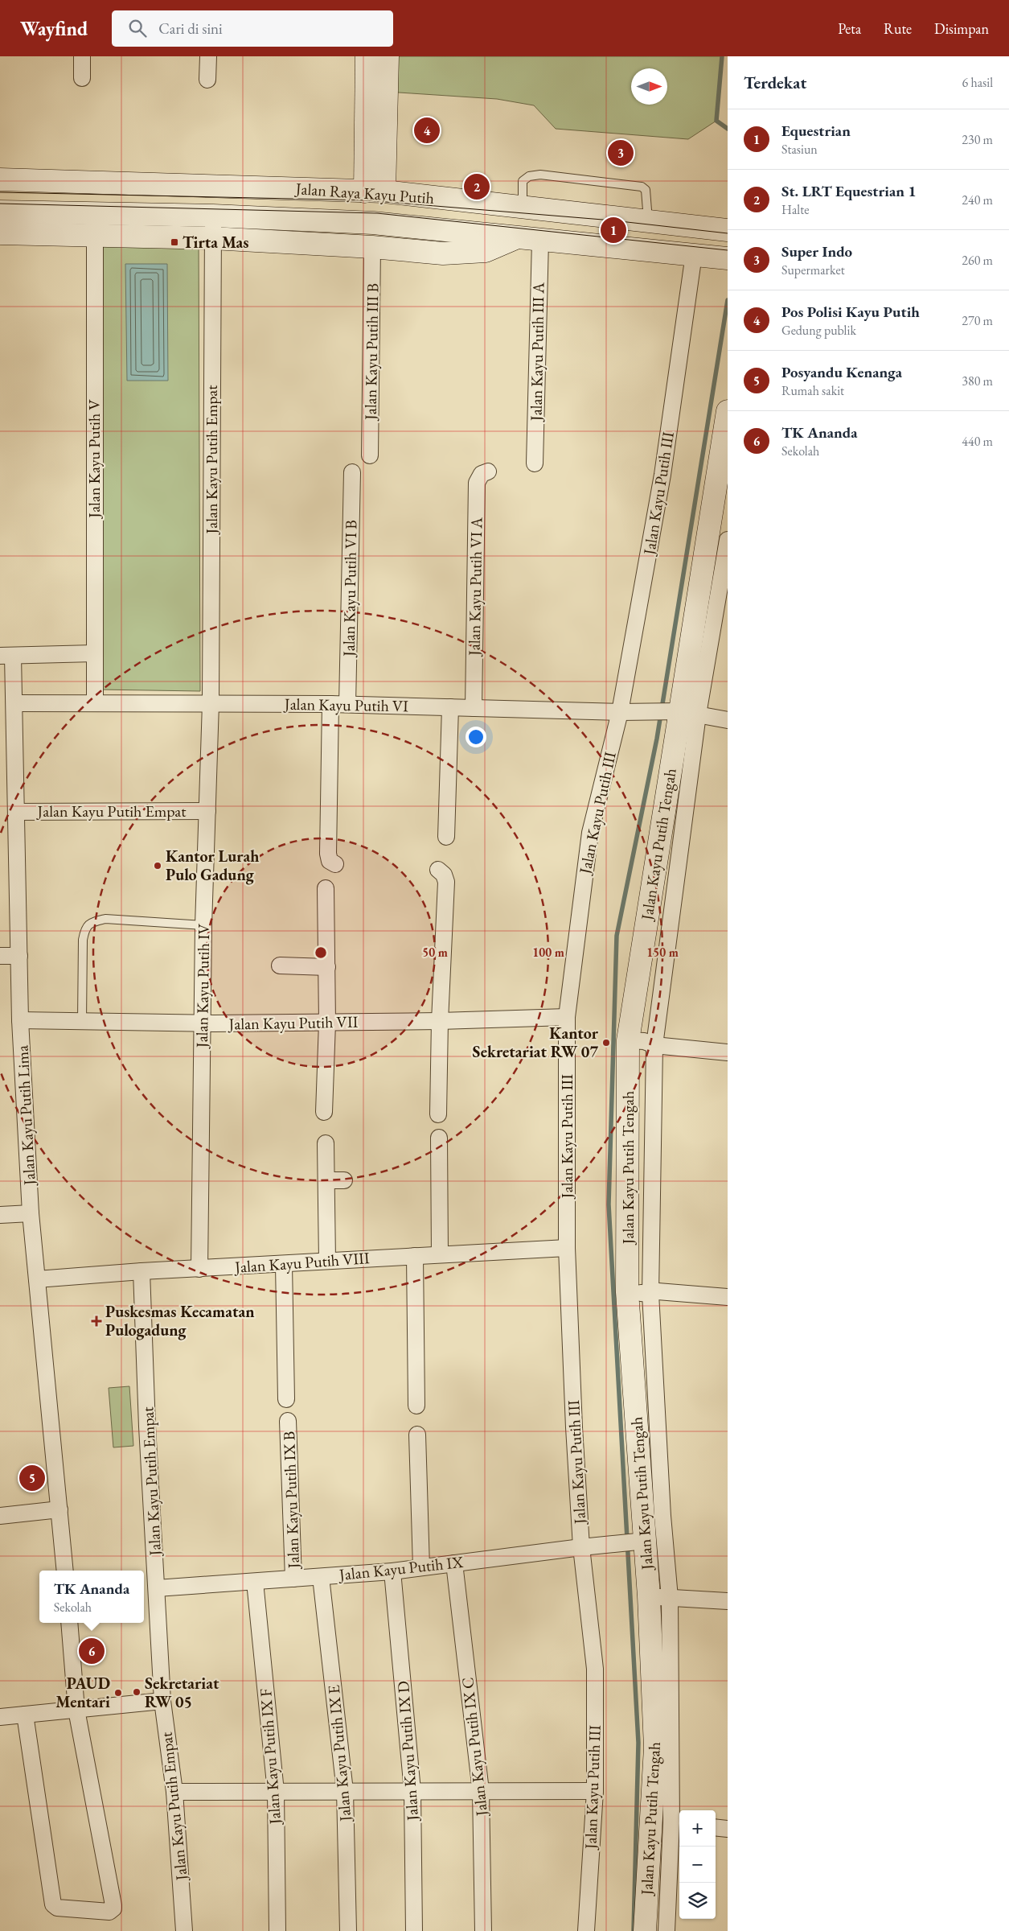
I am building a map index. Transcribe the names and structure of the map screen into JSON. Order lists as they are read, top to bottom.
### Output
{
  "streets": {
    "street": [
      "Jalan Raya Kayu Putih",
      "Jalan Kayu Putih III B",
      "Jalan Kayu Putih III A",
      "Jalan Kayu Putih V",
      "Jalan Kayu Putih Empat",
      "Jalan Kayu Putih III",
      "Jalan Kayu Putih VI A",
      "Jalan Kayu Putih VI B",
      "Jalan Kayu Putih VI",
      "Jalan Kayu Putih Tengah",
      "Jalan Kayu Putih IV",
      "Jalan Kayu Putih VII",
      "Jalan Kayu Putih Lima",
      "Jalan Kayu Putih VIII",
      "Jalan Kayu Putih IX B",
      "Jalan Kayu Putih IX",
      "Jalan Kayu Putih IX C",
      "Jalan Kayu Putih IX D",
      "Jalan Kayu Putih IX E",
      "Jalan Kayu Putih IX F"
    ]
  },
  "crossings": [
    ["Jalan Raya Kayu Putih", "Jalan Kayu Putih III B"],
    ["Jalan Raya Kayu Putih", "Jalan Kayu Putih III A"],
    ["Jalan Raya Kayu Putih", "Jalan Kayu Putih V"],
    ["Jalan Raya Kayu Putih", "Jalan Kayu Putih Empat"],
    ["Jalan Raya Kayu Putih", "Jalan Kayu Putih III"],
    ["Jalan Kayu Putih V", "Jalan Kayu Putih VI"],
    ["Jalan Kayu Putih Empat", "Jalan Kayu Putih VI"],
    ["Jalan Kayu Putih Empat", "Jalan Kayu Putih IV"],
    ["Jalan Kayu Putih Empat", "Jalan Kayu Putih Lima"],
    ["Jalan Kayu Putih Empat", "Jalan Kayu Putih VIII"],
    ["Jalan Kayu Putih Empat", "Jalan Kayu Putih IX"],
    ["Jalan Kayu Putih III", "Jalan Kayu Putih VI"],
    ["Jalan Kayu Putih III", "Jalan Kayu Putih VII"],
    ["Jalan Kayu Putih III", "Jalan Kayu Putih VIII"],
    ["Jalan Kayu Putih III", "Jalan Kayu Putih IX"],
    ["Jalan Kayu Putih VI A", "Jalan Kayu Putih VI"],
    ["Jalan Kayu Putih VI B", "Jalan Kayu Putih VI"],
    ["Jalan Kayu Putih VI", "Jalan Kayu Putih Tengah"],
    ["Jalan Kayu Putih VI", "Jalan Kayu Putih IV"],
    ["Jalan Kayu Putih VI", "Jalan Kayu Putih Lima"],
    ["Jalan Kayu Putih Tengah", "Jalan Kayu Putih IX"],
    ["Jalan Kayu Putih IV", "Jalan Kayu Putih VII"],
    ["Jalan Kayu Putih IV", "Jalan Kayu Putih VIII"],
    ["Jalan Kayu Putih VII", "Jalan Kayu Putih Lima"],
    ["Jalan Kayu Putih Lima", "Jalan Kayu Putih VIII"],
    ["Jalan Kayu Putih IX B", "Jalan Kayu Putih IX"],
    ["Jalan Kayu Putih IX", "Jalan Kayu Putih IX C"],
    ["Jalan Kayu Putih IX", "Jalan Kayu Putih IX D"],
    ["Jalan Kayu Putih IX", "Jalan Kayu Putih IX E"],
    ["Jalan Kayu Putih IX", "Jalan Kayu Putih IX F"]
  ],
  "places": {
    "transit": ["Tirta Mas"],
    "other": [
      "Kantor Lurah Pulo Gadung",
      "Kantor Sekretariat RW 07",
      "Sekretariat RW 05",
      "PAUD Mentari"
    ],
    "health": ["Puskesmas Kecamatan Pulogadung"]
  },
  "north": "right",
  "page": {
    "header": "Wayfind",
    "search": "Cari di sini",
    "nav": ["Peta", "Rute", "Disimpan"],
    "heading": ["Terdekat", "6 hasil"],
    "list": [
      {
        "mark": "1",
        "name": "Equestrian",
        "note": "Stasiun",
        "value": "230 m"
      },
      {
        "mark": "2",
        "name": "St. LRT Equestrian 1",
        "note": "Halte",
        "value": "240 m"
      },
      {
        "mark": "3",
        "name": "Super Indo",
        "note": "Supermarket",
        "value": "260 m"
      },
      {
        "mark": "4",
        "name": "Pos Polisi Kayu Putih",
        "note": "Gedung publik",
        "value": "270 m"
      },
      {
        "mark": "5",
        "name": "Posyandu Kenanga",
        "note": "Rumah sakit",
        "value": "380 m"
      },
      {
        "mark": "6",
        "name": "TK Ananda",
        "note": "Sekolah",
        "value": "440 m"
      }
    ],
    "pins": [
      "4",
      "3",
      "2",
      "1",
      "5",
      "6"
    ],
    "popup": ["TK Ananda", "Sekolah"],
    "map_buttons": ["+", "−"]
  },
  "rings": ["50 m", "100 m", "150 m"]
}
